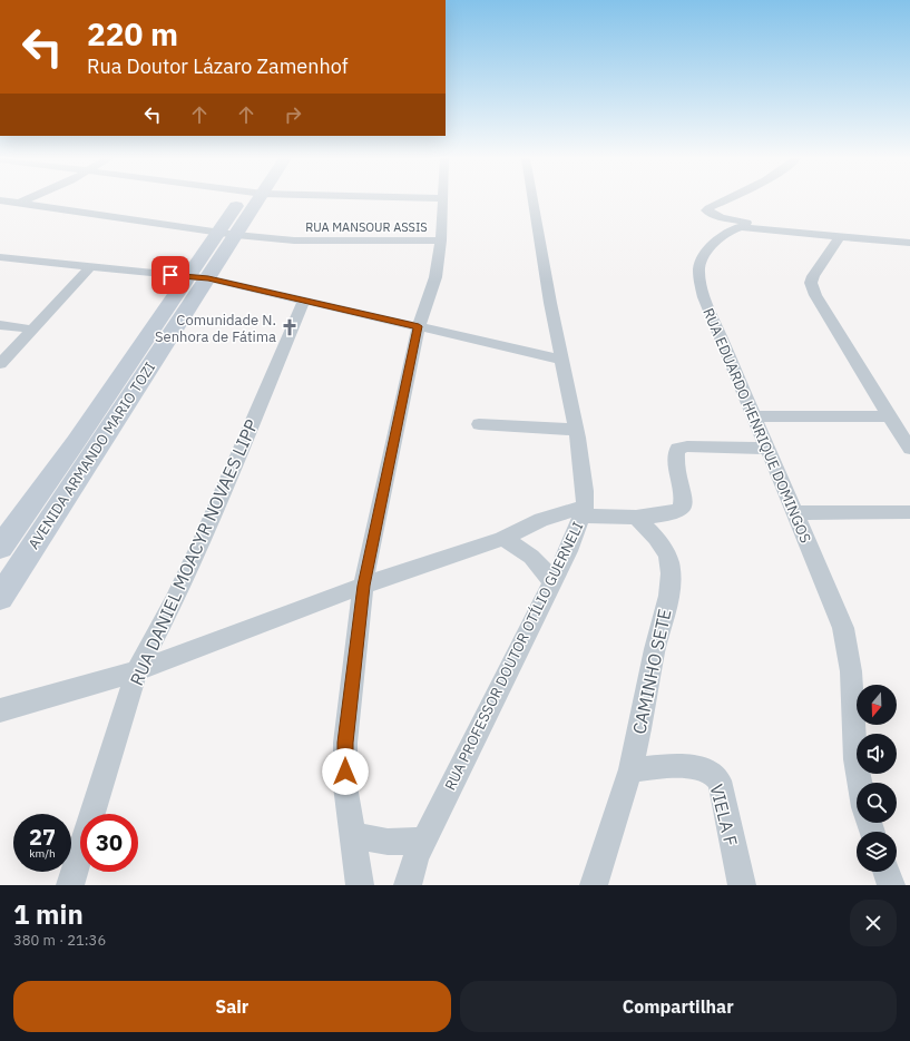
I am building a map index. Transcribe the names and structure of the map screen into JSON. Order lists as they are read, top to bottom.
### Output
{
  "streets": {
    "street": [
      "RUA MANSOUR ASSIS",
      "RUA EDUARDO HENRIQUE DOMINGOS",
      "AVENIDA ARMANDO MARIO TOZI",
      "RUA DANIEL MOACYR NOVAES LIPP",
      "RUA PROFESSOR DOUTOR OTÍLIO GUERNELI",
      "CAMINHO SETE",
      "VIELA F"
    ]
  },
  "crossings": [
    ["RUA MANSOUR ASSIS", "AVENIDA ARMANDO MARIO TOZI"],
    ["CAMINHO SETE", "VIELA F"]
  ],
  "places": {
    "church": ["Comunidade N. Senhora de Fátima"]
  },
  "north": "bottom",
  "page": {
    "turn": ["220 m", "Rua Doutor Lázaro Zamenhof"],
    "speed": "27 km/h",
    "limit": "30",
    "heading": ["1 min", "380 m · 21:36"],
    "buttons": ["Sair", "Compartilhar"]
  }
}
